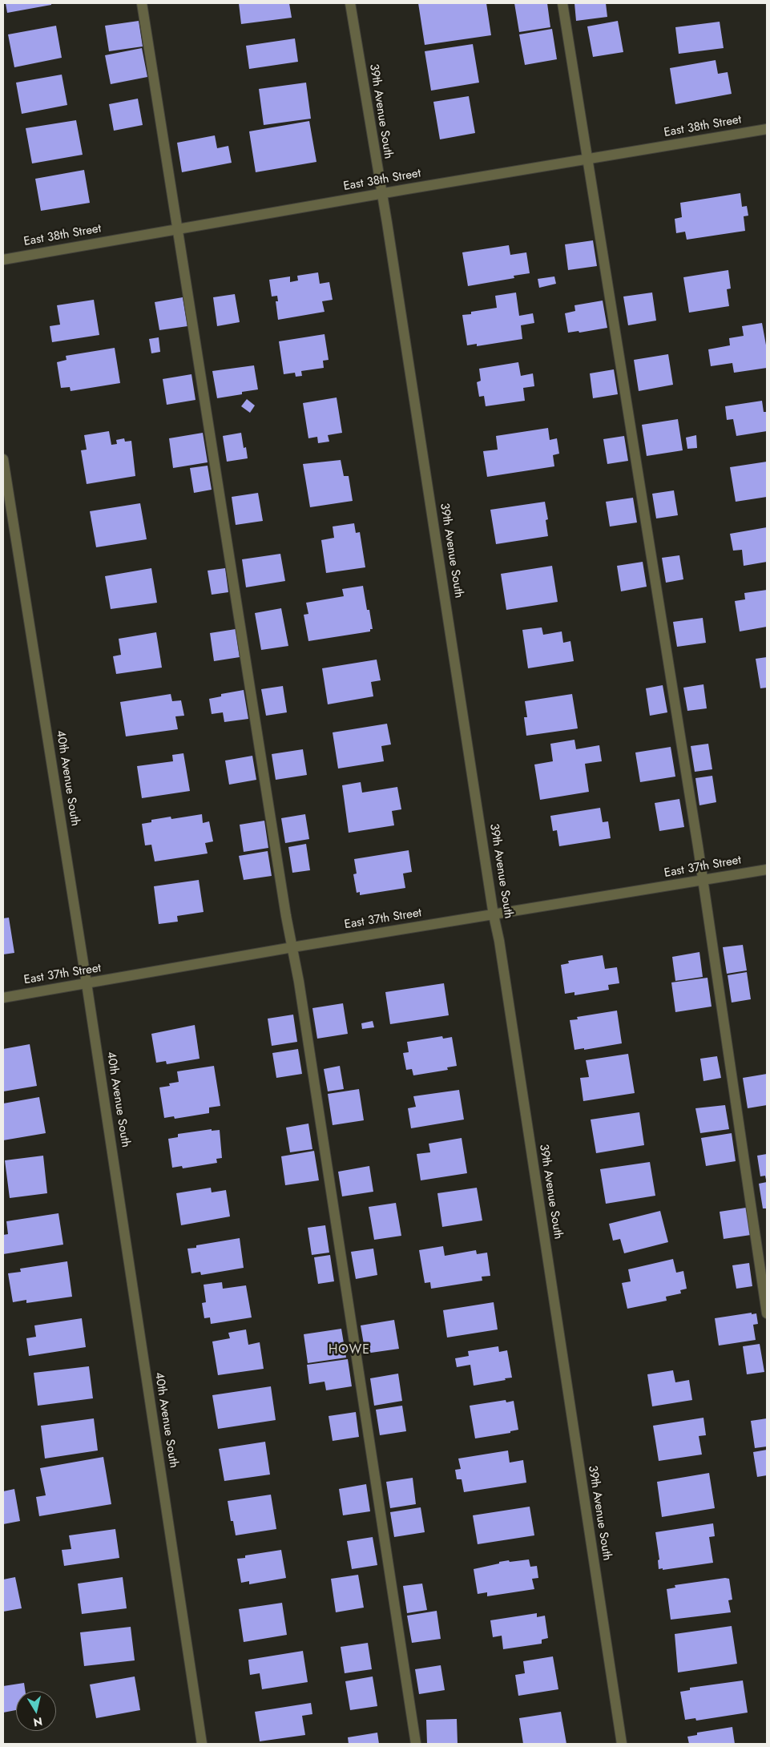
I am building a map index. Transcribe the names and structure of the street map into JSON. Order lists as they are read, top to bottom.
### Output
{
  "streets": {
    "street": [
      "39th Avenue South",
      "East 38th Street",
      "40th Avenue South",
      "East 37th Street"
    ]
  },
  "crossings": [
    ["39th Avenue South", "East 38th Street"],
    ["39th Avenue South", "East 37th Street"],
    ["40th Avenue South", "East 37th Street"]
  ],
  "districts": ["HOWE"],
  "north": "bottom"
}
